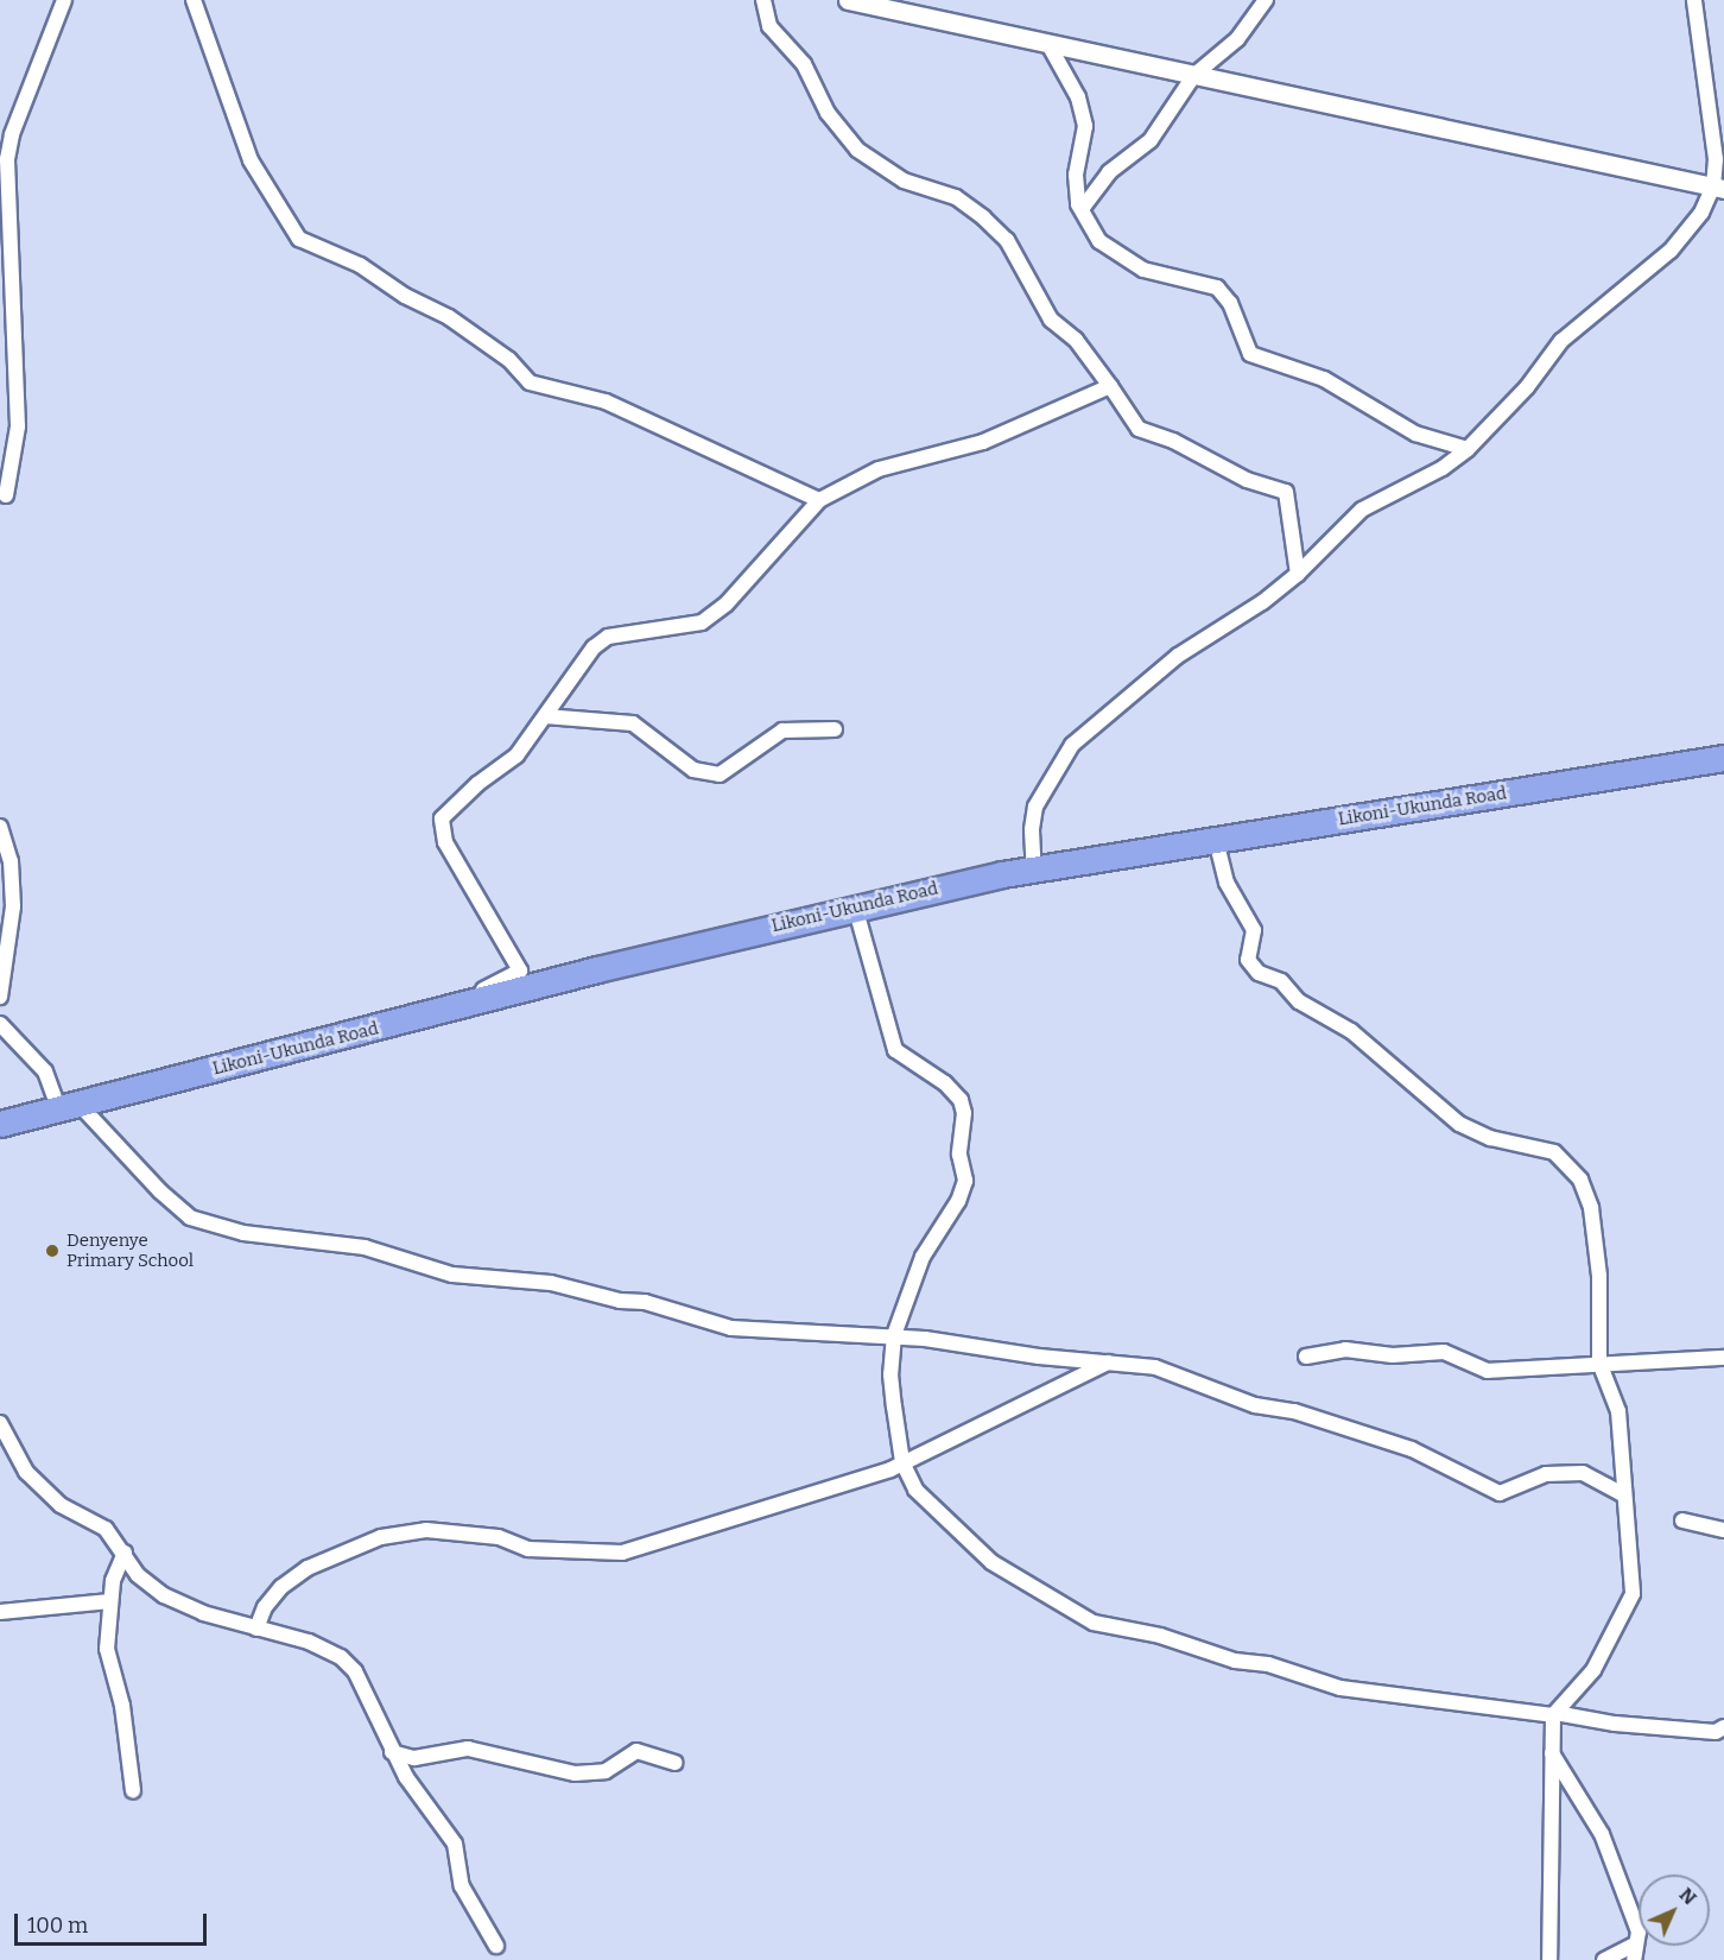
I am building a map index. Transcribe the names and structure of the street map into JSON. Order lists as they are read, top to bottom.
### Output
{
  "streets": {
    "highway": ["Likoni-Ukunda Road"]
  },
  "places": ["Denyenye Primary School"],
  "scale_bar": "100 m",
  "north": "top right"
}
